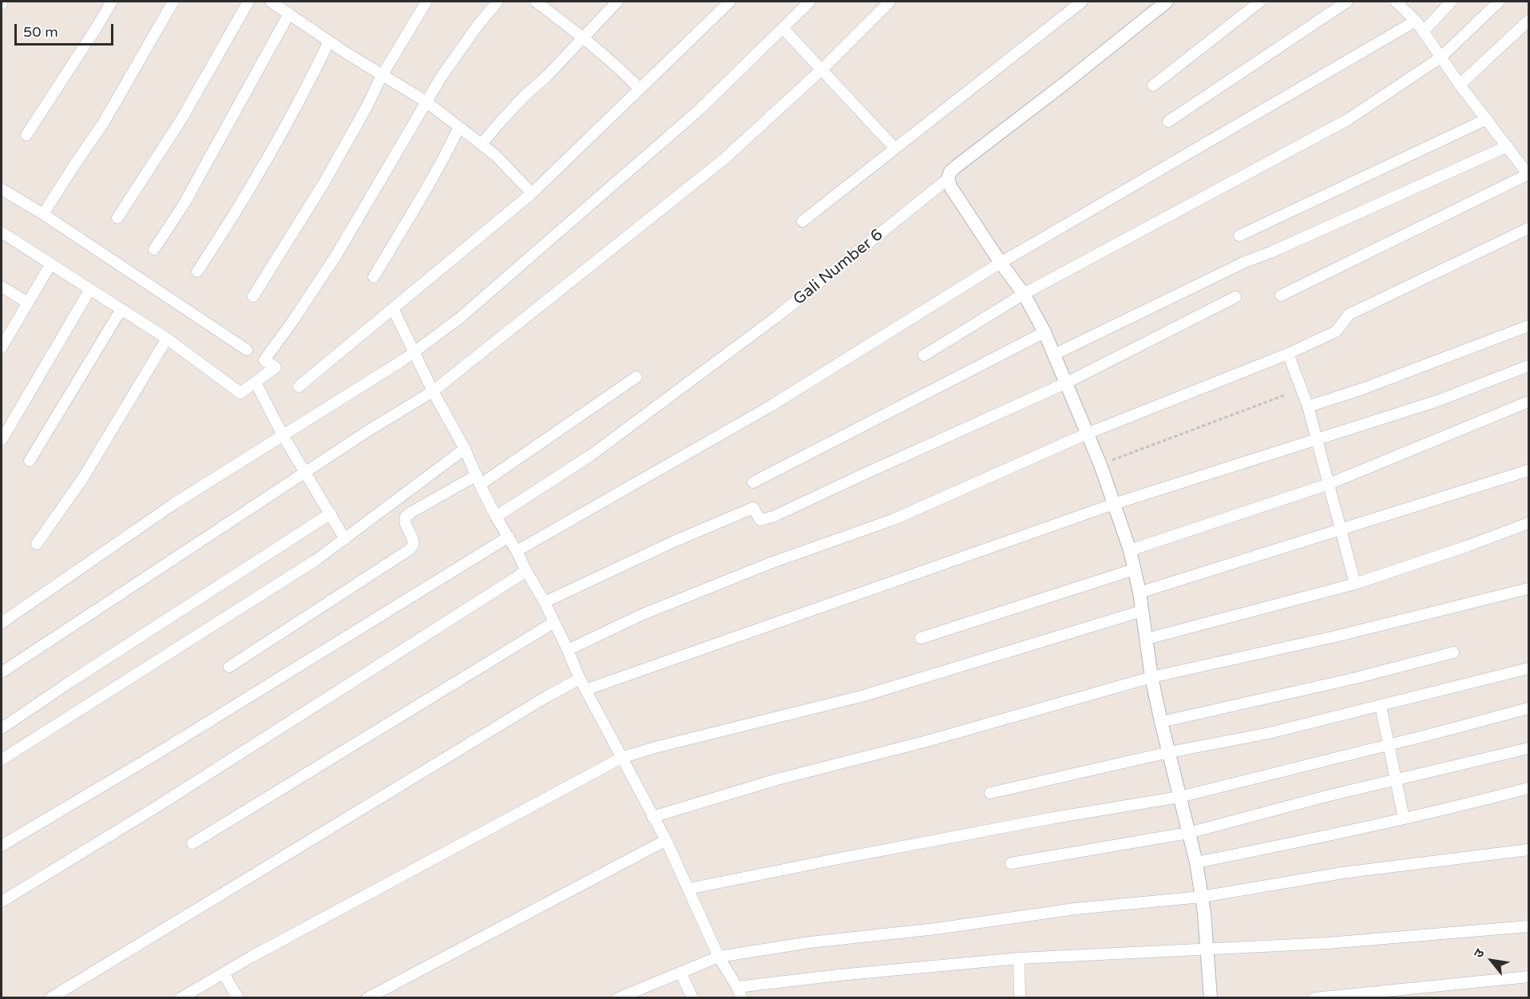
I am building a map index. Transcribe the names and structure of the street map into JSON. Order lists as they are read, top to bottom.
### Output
{
  "streets": {
    "street": ["Gali Number 6"]
  },
  "scale_bar": "50 m",
  "north": "top left"
}
